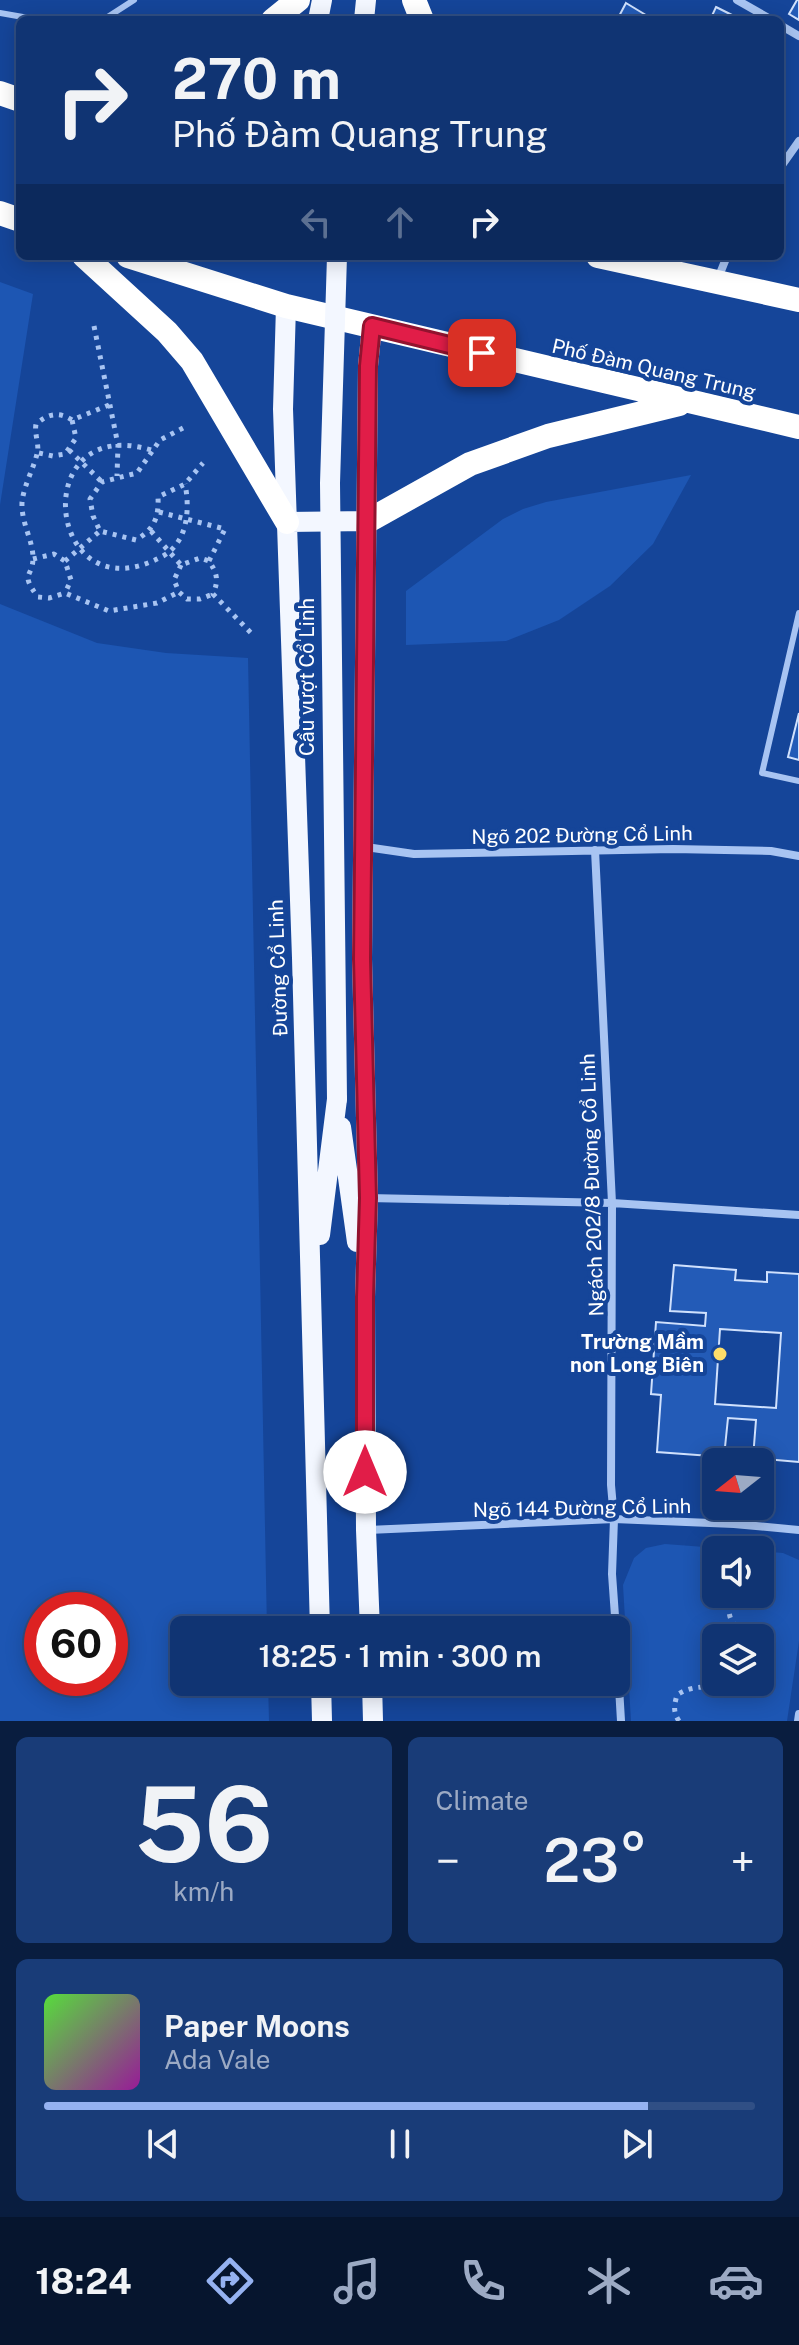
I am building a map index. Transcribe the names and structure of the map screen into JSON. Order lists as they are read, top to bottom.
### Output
{
  "streets": {
    "highway": ["Phố Đàm Quang Trung"],
    "main road": ["Cầu vượt Cổ Linh", "Đường Cổ Linh"],
    "street": ["Ngõ 202 Đường Cổ Linh", "Ngách 202/8 Đường Cổ Linh", "Ngõ 144 Đường Cổ Linh"]
  },
  "crossings": [
    ["Phố Đàm Quang Trung", "Đường Cổ Linh"],
    ["Cầu vượt Cổ Linh", "Đường Cổ Linh"],
    ["Ngõ 202 Đường Cổ Linh", "Ngách 202/8 Đường Cổ Linh"],
    ["Ngách 202/8 Đường Cổ Linh", "Ngõ 144 Đường Cổ Linh"]
  ],
  "places": ["Trường Mầm non Long Biên"],
  "north": "left",
  "page": {
    "turn": ["270 m", "Phố Đàm Quang Trung"],
    "limit": "60",
    "trip": "18:25 · 1 min · 300 m",
    "tile": [
      ["56", "km/h"],
      "Climate"
    ],
    "heat": ["−", "23°", "+"],
    "song": ["Paper Moons", "Ada Vale"],
    "tabs": "18:24"
  }
}
